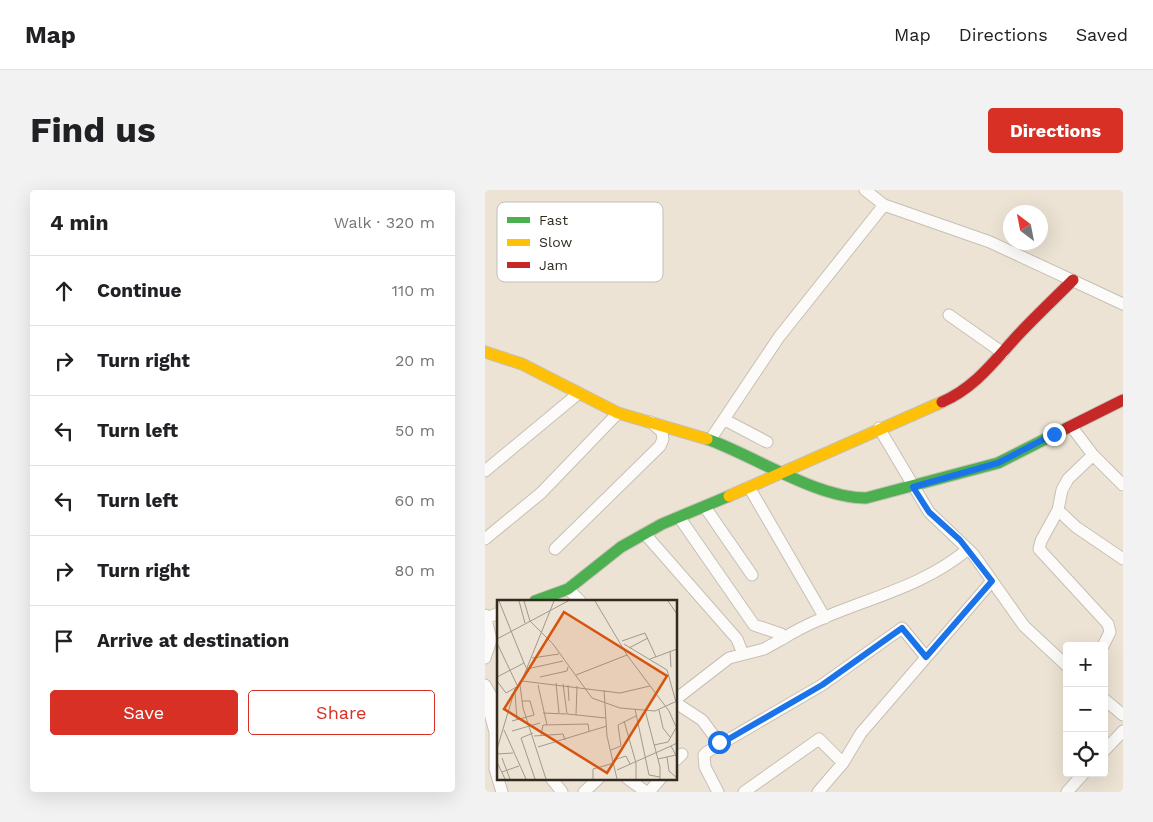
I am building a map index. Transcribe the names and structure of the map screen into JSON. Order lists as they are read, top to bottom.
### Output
{
  "legend": ["Fast", "Slow", "Jam"],
  "north": "top left",
  "page": {
    "header": "Map",
    "nav": ["Map", "Directions", "Saved"],
    "buttons": [
      "Directions",
      ["Save", "Share"]
    ],
    "title": "Find us",
    "heading": ["4 min", "Walk · 320 m"],
    "list": [
      ["Continue", "110 m"],
      ["Turn right", "20 m"],
      ["Turn left", "50 m"],
      ["Turn left", "60 m"],
      ["Turn right", "80 m"],
      "Arrive at destination"
    ],
    "map_buttons": ["+", "−"]
  }
}
